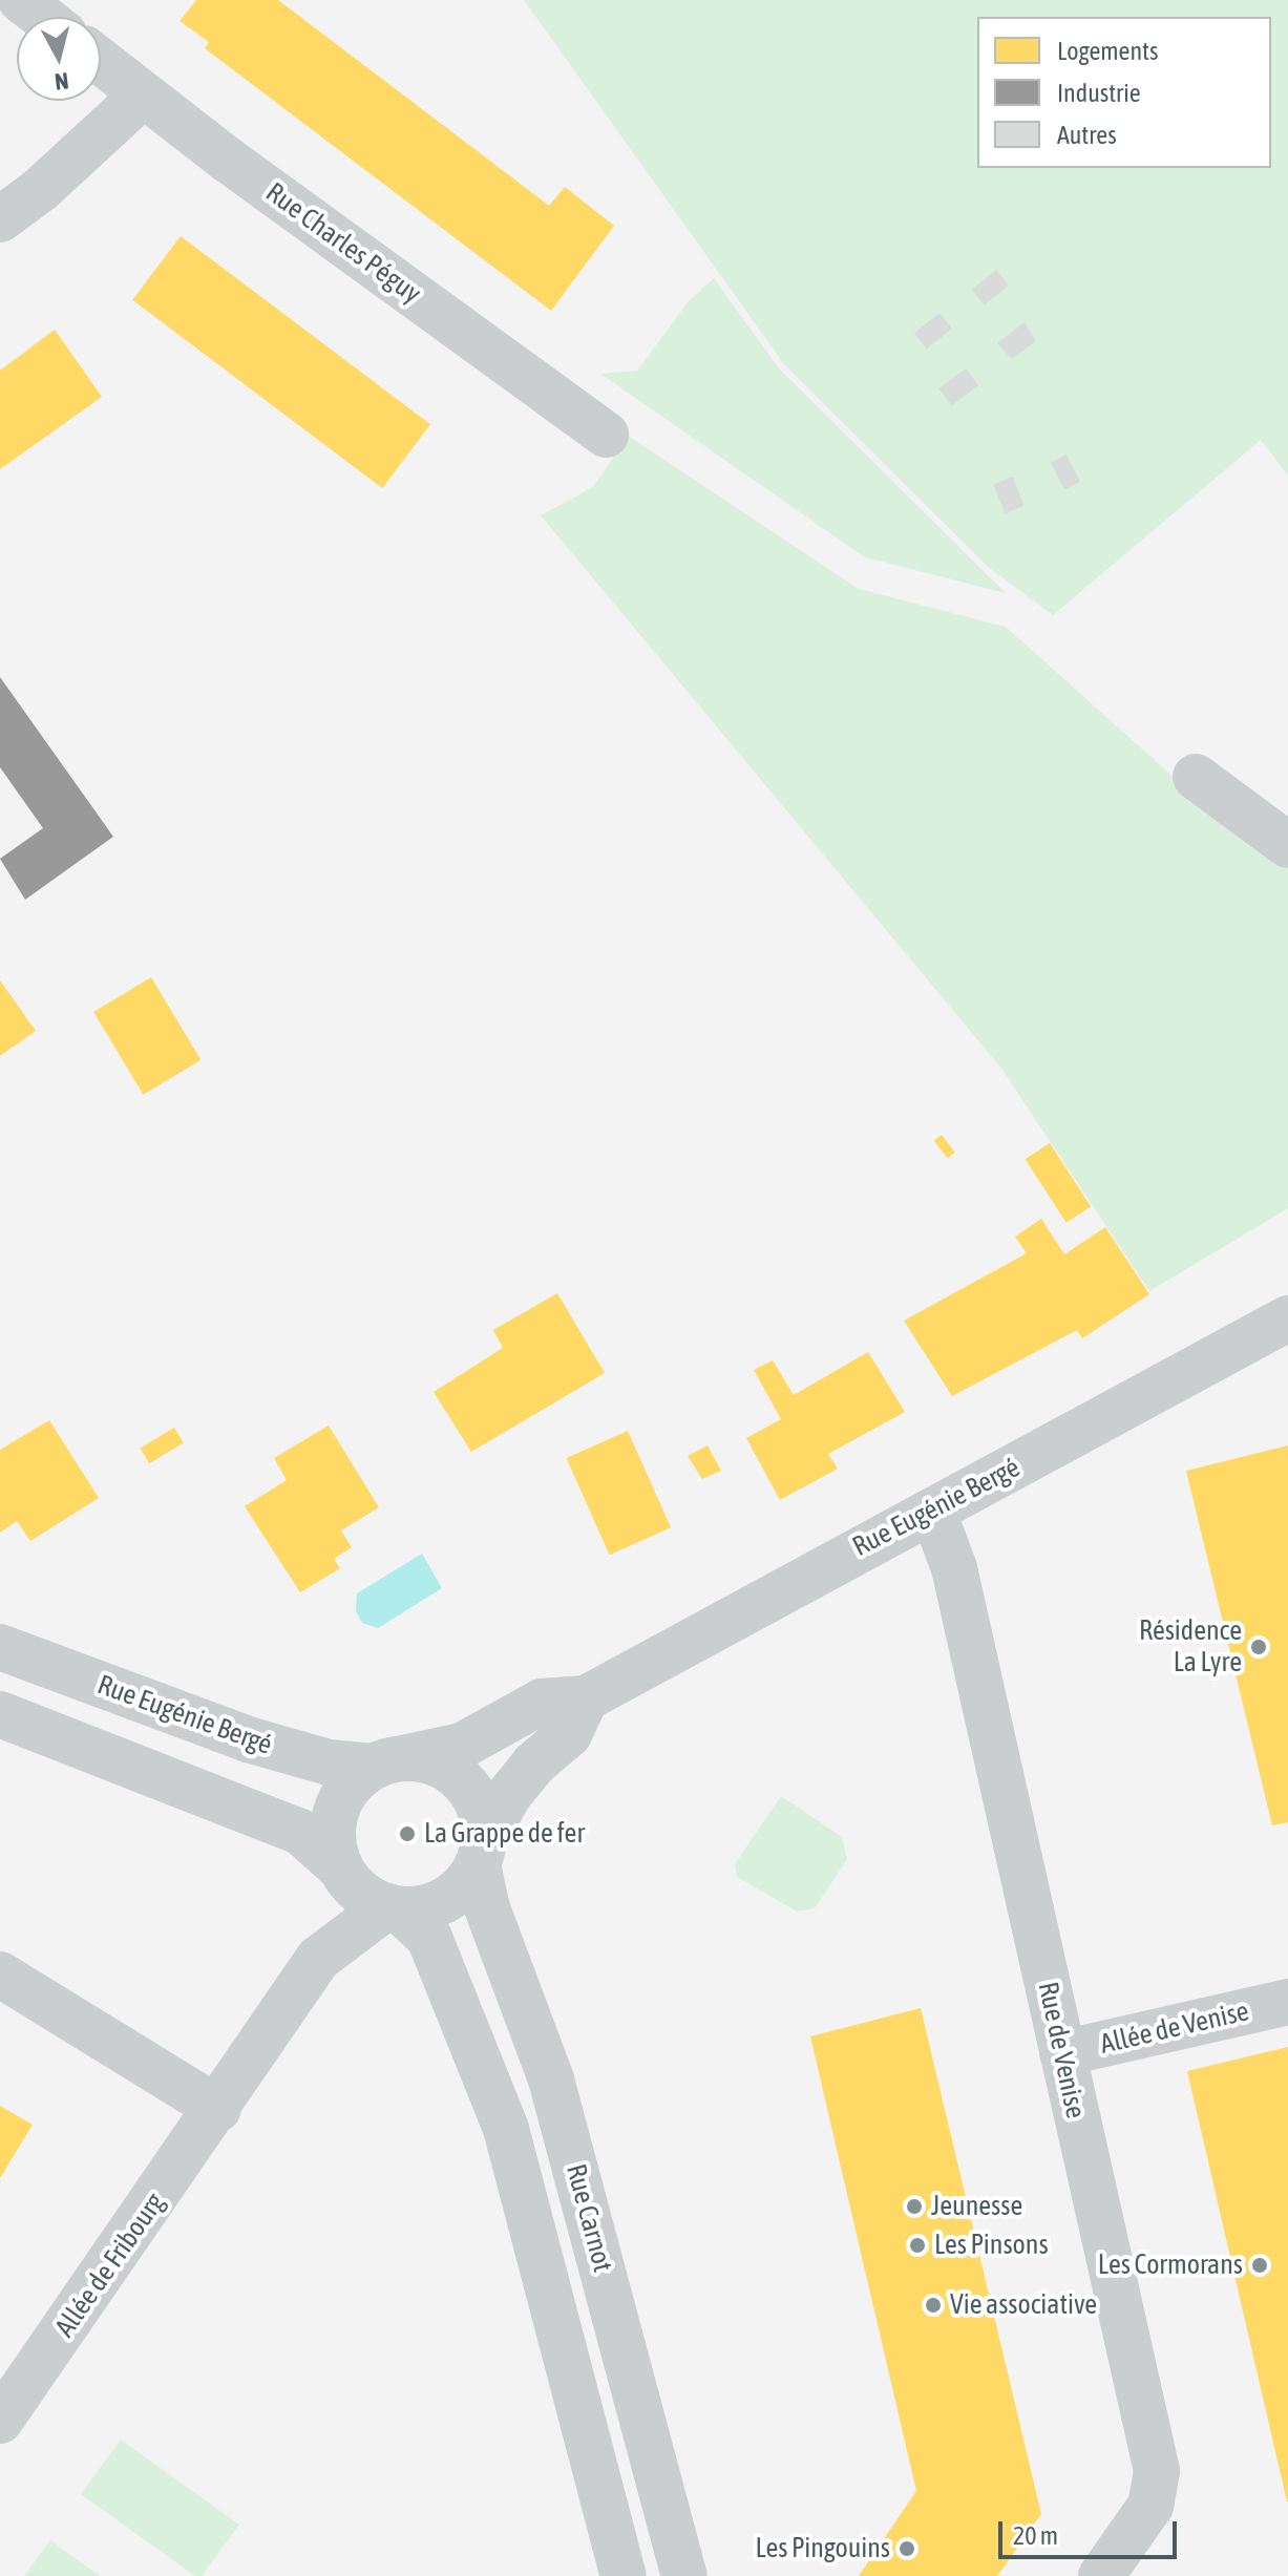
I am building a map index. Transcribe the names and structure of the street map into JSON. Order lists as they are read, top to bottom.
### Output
{
  "streets": {
    "street": [
      "Rue Charles Péguy",
      "Rue Eugénie Bergé",
      "Allée de Venise",
      "Rue de Venise",
      "Rue Carnot",
      "Allée de Fribourg"
    ]
  },
  "crossings": [
    ["Rue Eugénie Bergé", "Rue de Venise"],
    ["Rue Eugénie Bergé", "Rue Carnot"],
    ["Rue Eugénie Bergé", "Allée de Fribourg"],
    ["Allée de Venise", "Rue de Venise"],
    ["Rue Carnot", "Allée de Fribourg"]
  ],
  "places": [
    "Résidence La Lyre",
    "La Grappe de fer",
    "Jeunesse",
    "Les Pinsons",
    "Les Cormorans",
    "Vie associative",
    "Les Pingouins"
  ],
  "legend": ["Logements", "Industrie", "Autres"],
  "scale_bar": "20 m",
  "north": "bottom"
}
